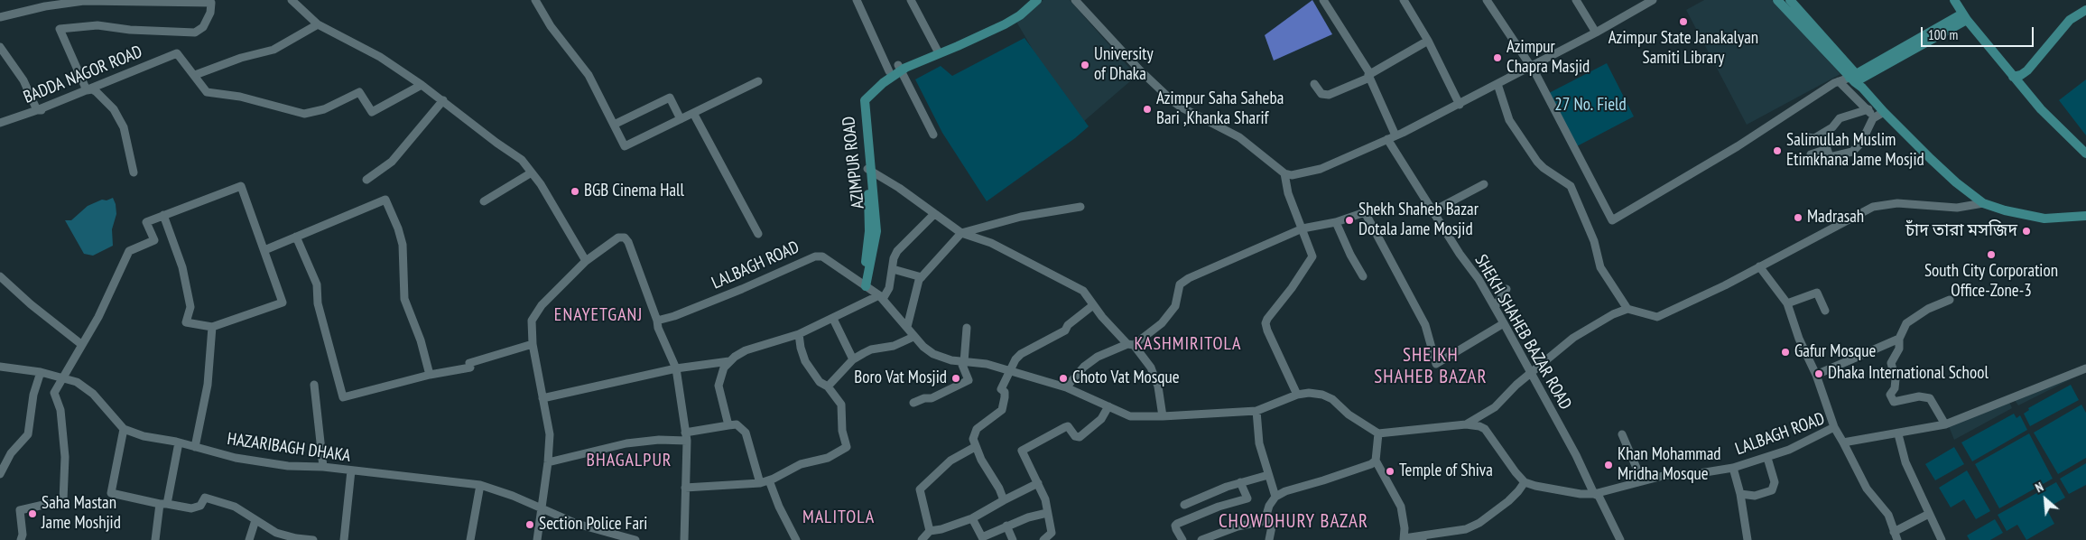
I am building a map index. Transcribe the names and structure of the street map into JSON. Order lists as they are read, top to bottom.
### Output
{
  "streets": {
    "main road": ["AZIMPUR ROAD"],
    "street": [
      "BADDA NAGOR ROAD",
      "LALBAGH ROAD",
      "SHEKH SHAHEB BAZAR ROAD",
      "HAZARIBAGH DHAKA"
    ]
  },
  "crossings": [
    ["AZIMPUR ROAD", "LALBAGH ROAD"],
    ["LALBAGH ROAD", "SHEKH SHAHEB BAZAR ROAD"]
  ],
  "districts": [
    "ENAYETGANJ",
    "KASHMIRITOLA",
    "SHEIKH SHAHEB BAZAR",
    "BHAGALPUR",
    "MALITOLA",
    "CHOWDHURY BAZAR"
  ],
  "parks": ["27 No. Field"],
  "places": [
    "Azimpur State Janakalyan Samiti Library",
    "Azimpur Chapra Masjid",
    "University of Dhaka",
    "Azimpur Saha Saheba Bari ,Khanka Sharif",
    "Salimullah Muslim Etimkhana Jame Mosjid",
    "BGB Cinema Hall",
    "Madrasah",
    "Shekh Shaheb Bazar Dotala Jame Mosjid",
    "চাঁদ তারা মসজিদ",
    "South City Corporation Office-Zone-3",
    "Gafur Mosque",
    "Dhaka International School",
    "Boro Vat Mosjid",
    "Choto Vat Mosque",
    "Khan Mohammad Mridha Mosque",
    "Temple of Shiva",
    "Saha Mastan Jame Moshjid",
    "Section Police Fari"
  ],
  "scale_bar": "100 m",
  "north": "top left"
}
